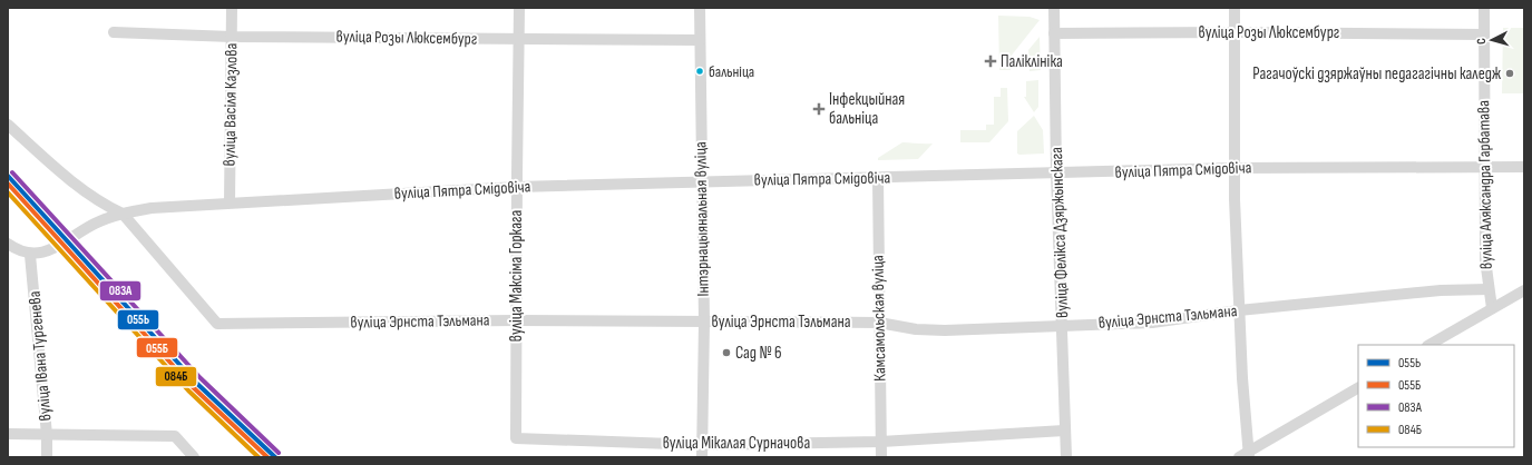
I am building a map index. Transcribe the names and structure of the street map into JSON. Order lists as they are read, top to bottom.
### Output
{
  "streets": {
    "street": [
      "вуліца Розы Люксембург",
      "вуліца Васіля Казлова",
      "вуліца Пятра Смідовіча",
      "вуліца Аляксандра Гарбатава",
      "Інтэрнацыянальная вуліца",
      "вуліца Фелікса Дзяржынскага",
      "вуліца Максіма Горкага",
      "вуліца Эрнста Тэльмана",
      "Камсамольская вуліца",
      "вуліца Івана Тургенева",
      "вуліца Мікалая Сурначова"
    ]
  },
  "crossings": [
    ["вуліца Розы Люксембург", "вуліца Васіля Казлова"],
    ["вуліца Розы Люксембург", "вуліца Аляксандра Гарбатава"],
    ["вуліца Розы Люксембург", "Інтэрнацыянальная вуліца"],
    ["вуліца Розы Люксембург", "вуліца Фелікса Дзяржынскага"],
    ["вуліца Розы Люксембург", "вуліца Максіма Горкага"],
    ["вуліца Васіля Казлова", "вуліца Пятра Смідовіча"],
    ["вуліца Пятра Смідовіча", "вуліца Аляксандра Гарбатава"],
    ["вуліца Пятра Смідовіча", "Інтэрнацыянальная вуліца"],
    ["вуліца Пятра Смідовіча", "вуліца Фелікса Дзяржынскага"],
    ["вуліца Пятра Смідовіча", "вуліца Максіма Горкага"],
    ["вуліца Пятра Смідовіча", "вуліца Эрнста Тэльмана"],
    ["вуліца Пятра Смідовіча", "Камсамольская вуліца"],
    ["вуліца Пятра Смідовіча", "вуліца Івана Тургенева"],
    ["вуліца Аляксандра Гарбатава", "вуліца Эрнста Тэльмана"],
    ["Інтэрнацыянальная вуліца", "вуліца Эрнста Тэльмана"],
    ["Інтэрнацыянальная вуліца", "вуліца Мікалая Сурначова"],
    ["вуліца Фелікса Дзяржынскага", "вуліца Эрнста Тэльмана"],
    ["вуліца Фелікса Дзяржынскага", "вуліца Мікалая Сурначова"],
    ["вуліца Максіма Горкага", "вуліца Эрнста Тэльмана"],
    ["вуліца Максіма Горкага", "вуліца Мікалая Сурначова"],
    ["вуліца Эрнста Тэльмана", "Камсамольская вуліца"],
    ["Камсамольская вуліца", "вуліца Мікалая Сурначова"]
  ],
  "places": {
    "health": ["Паліклініка", "Інфекцыйная бальніца"],
    "other": ["бальніца", "Рагачоўскі дзяржаўны педагагічны каледж", "Сад № 6"]
  },
  "lines": [
    "transit line 083А",
    "transit line 055Ь",
    "transit line 055Б",
    "transit line 084Б"
  ],
  "legend": [
    "055Ь",
    "055Б",
    "083А",
    "084Б"
  ],
  "north": "left"
}
